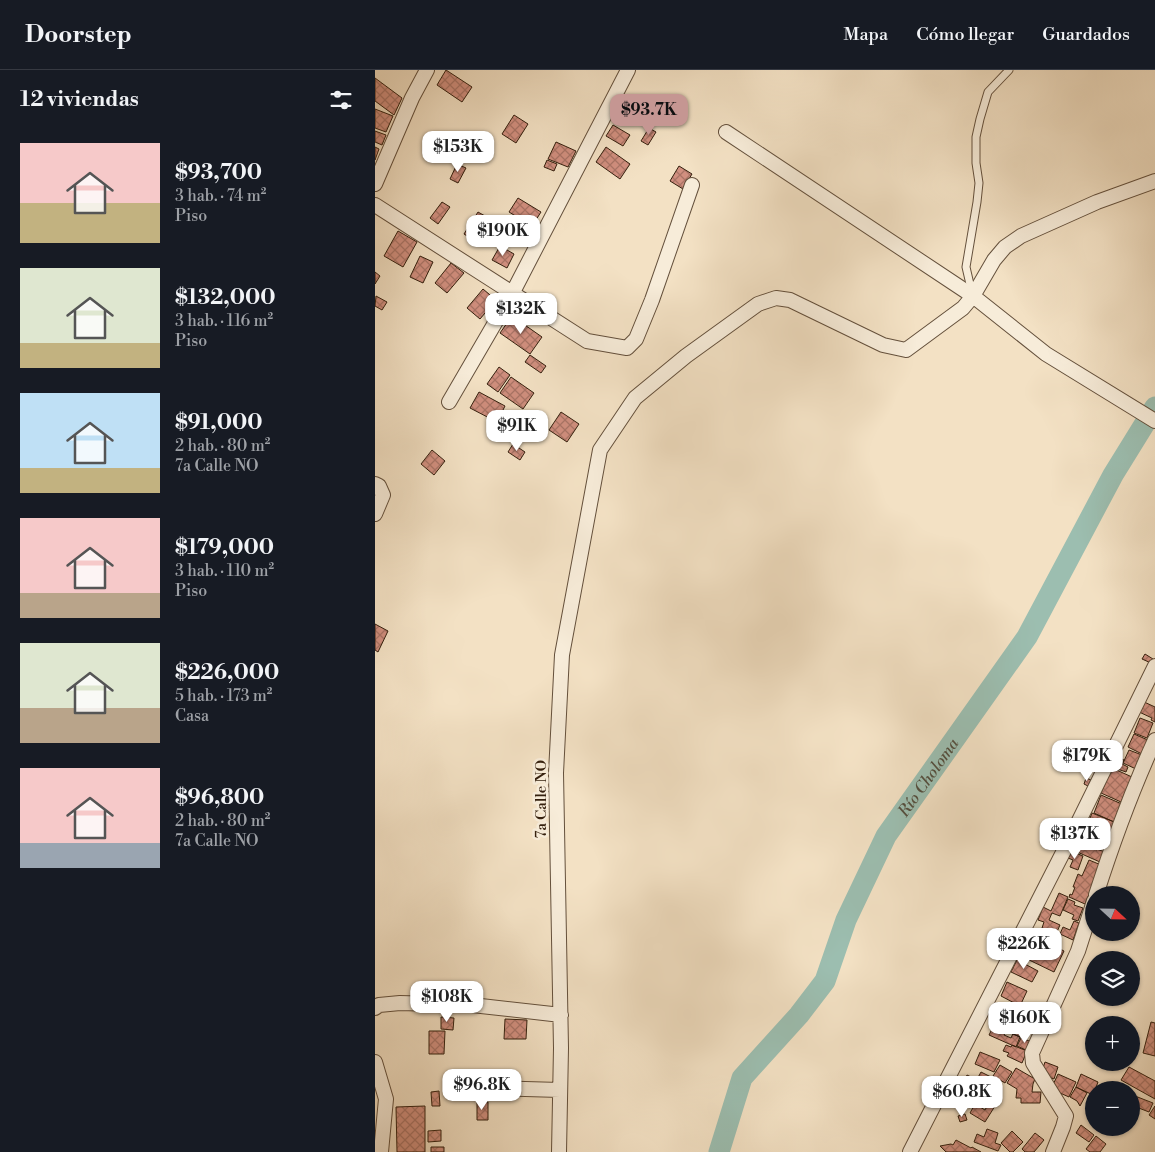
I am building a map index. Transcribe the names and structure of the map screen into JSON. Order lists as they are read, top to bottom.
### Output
{
  "streets": {
    "street": ["7a Calle NO"]
  },
  "water": ["Río Choloma"],
  "north": "right",
  "page": {
    "header": "Doorstep",
    "nav": ["Mapa", "Cómo llegar", "Guardados"],
    "heading": "12 viviendas",
    "price": [
      "$93.7K",
      "$153K",
      "$190K",
      "$132K",
      "$91K",
      "$179K",
      "$137K",
      "$226K",
      "$108K",
      "$160K",
      "$96.8K",
      "$60.8K"
    ],
    "list": [
      {
        "name": "$93,700",
        "note": "3 hab. · 74 m² · Piso"
      },
      {
        "name": "$132,000",
        "note": "3 hab. · 116 m² · Piso"
      },
      {
        "name": "$91,000",
        "note": "2 hab. · 80 m² · 7a Calle NO"
      },
      {
        "name": "$179,000",
        "note": "3 hab. · 110 m² · Piso"
      },
      {
        "name": "$226,000",
        "note": "5 hab. · 173 m² · Casa"
      },
      {
        "name": "$96,800",
        "note": "2 hab. · 80 m² · 7a Calle NO"
      }
    ],
    "map_buttons": ["+", "−"]
  }
}
